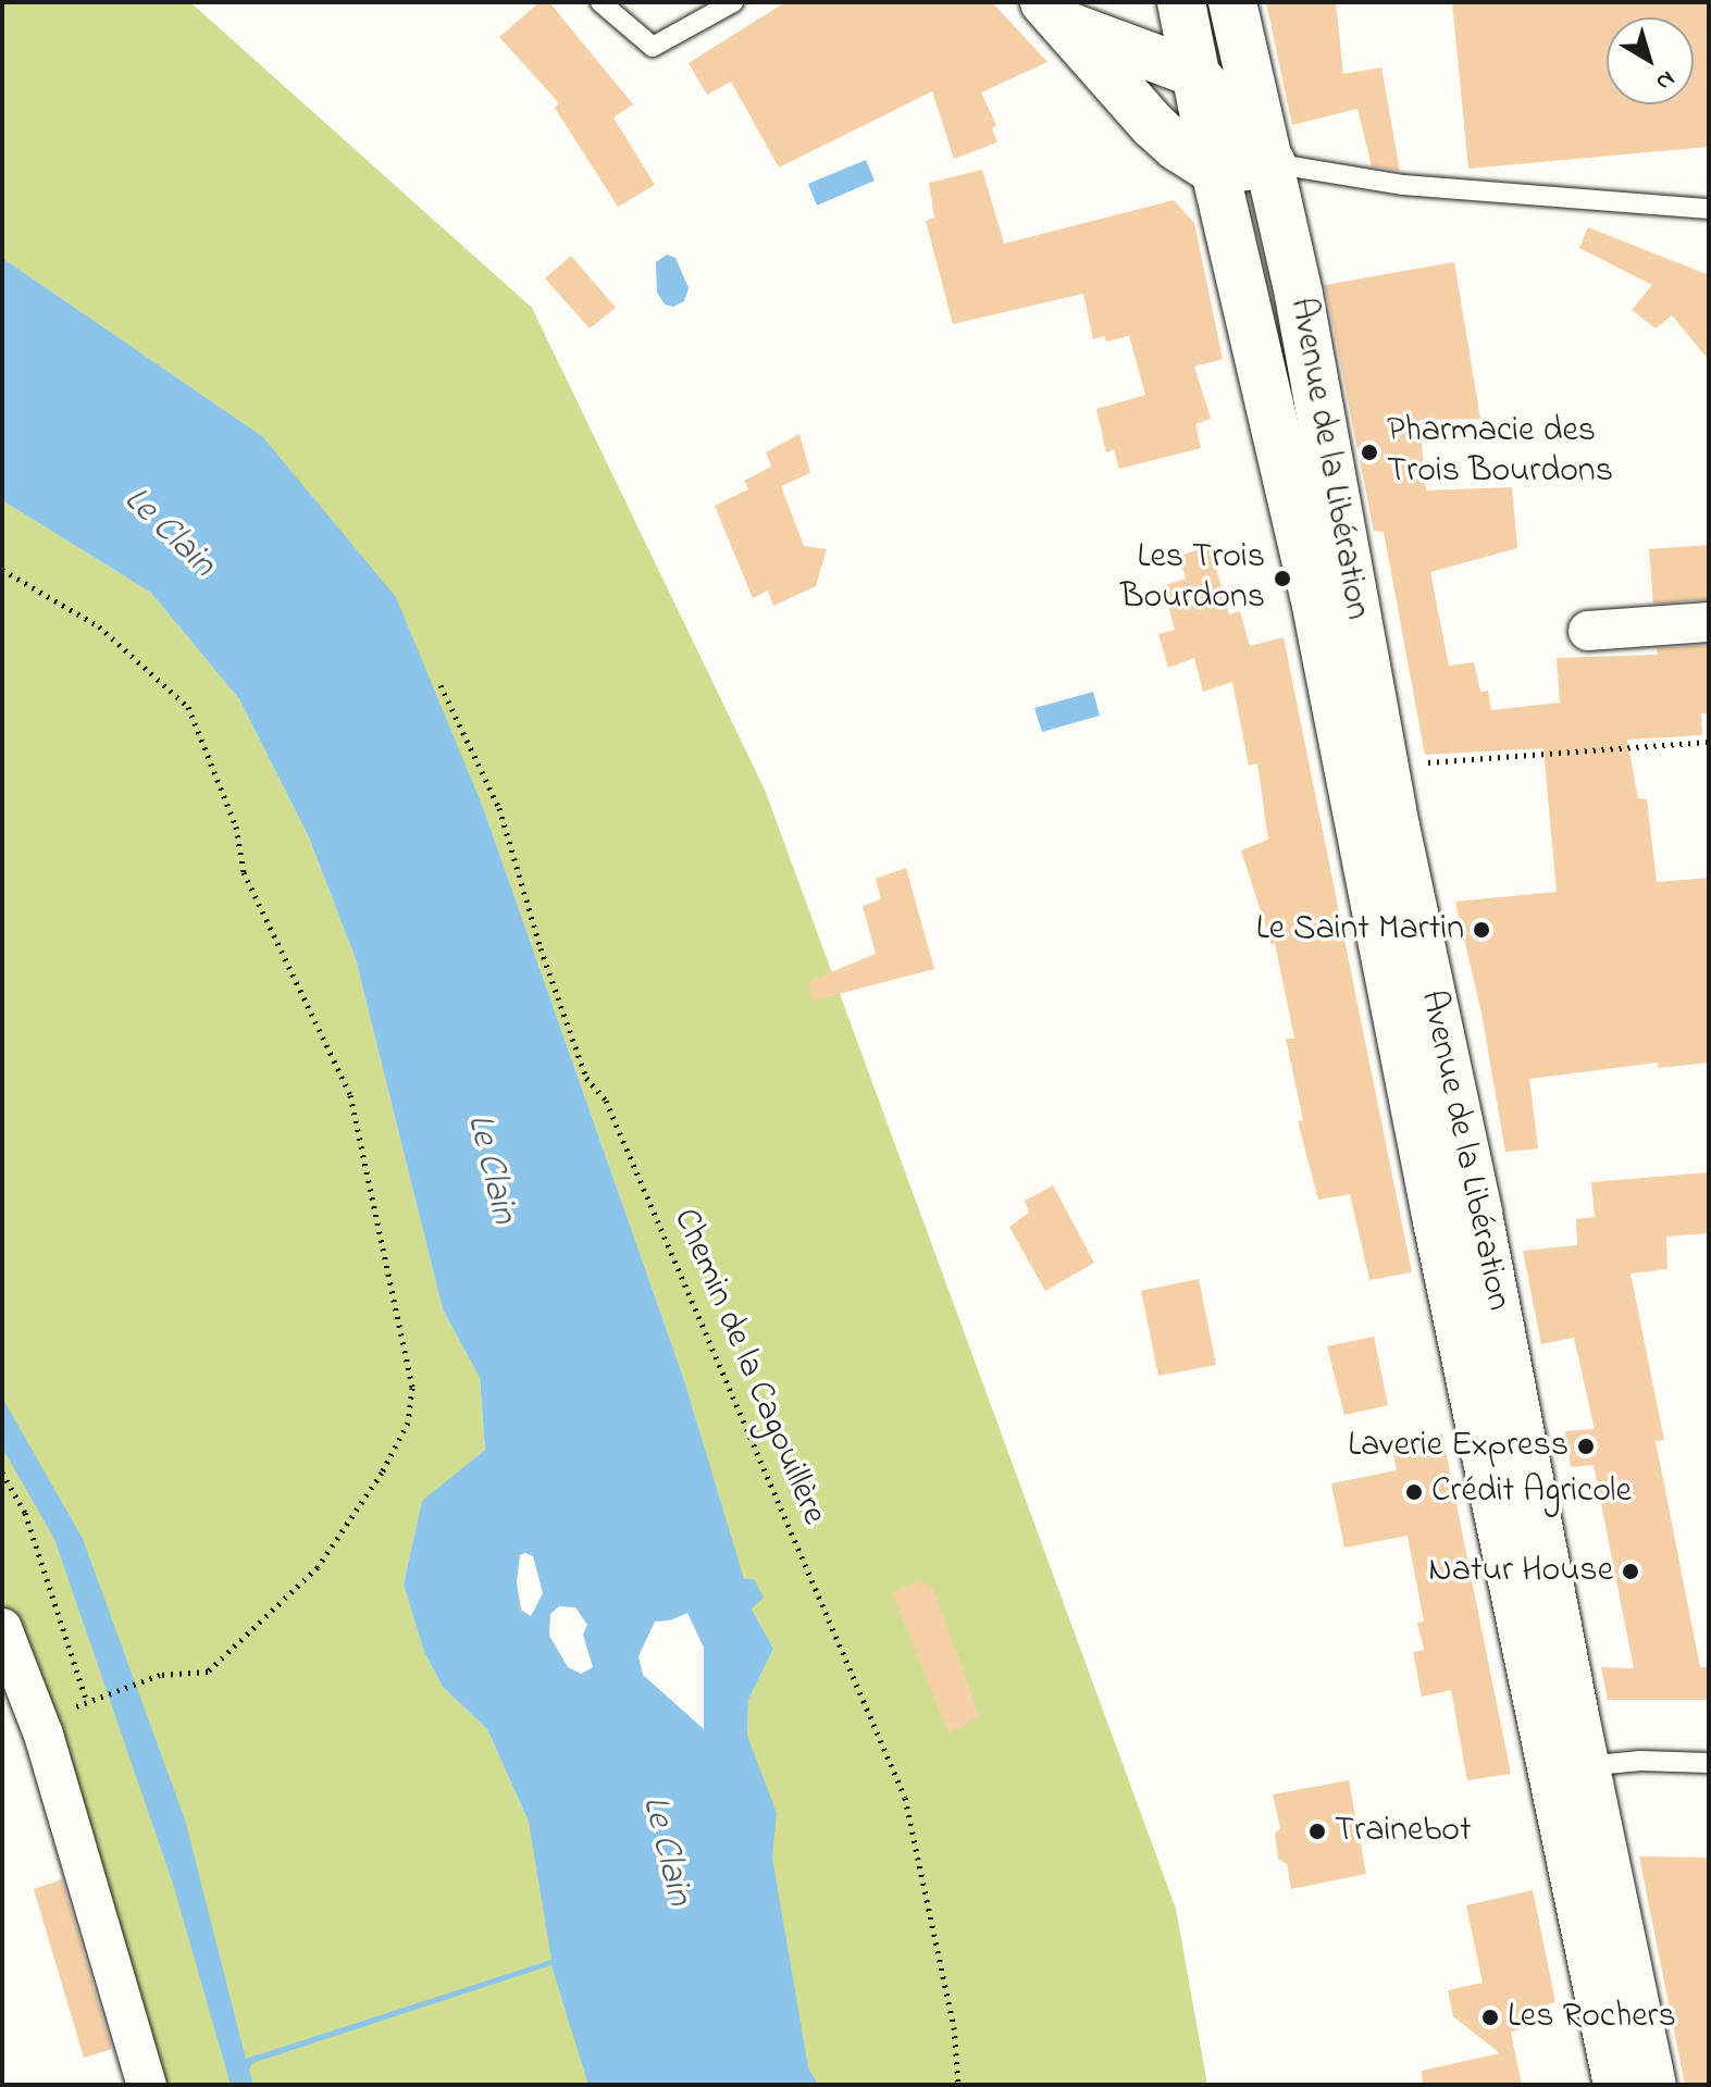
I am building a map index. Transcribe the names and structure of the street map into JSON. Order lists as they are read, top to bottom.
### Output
{
  "streets": {
    "main road": ["Avenue de la Libération"],
    "path": ["Chemin de la Cagouillère"]
  },
  "water": ["Le Clain"],
  "places": [
    "Pharmacie des Trois Bourdons",
    "Les Trois Bourdons",
    "Le Saint Martin",
    "Laverie Express",
    "Crédit Agricole",
    "Natur House",
    "Trainebot",
    "Les Rochers"
  ],
  "north": "bottom right"
}
